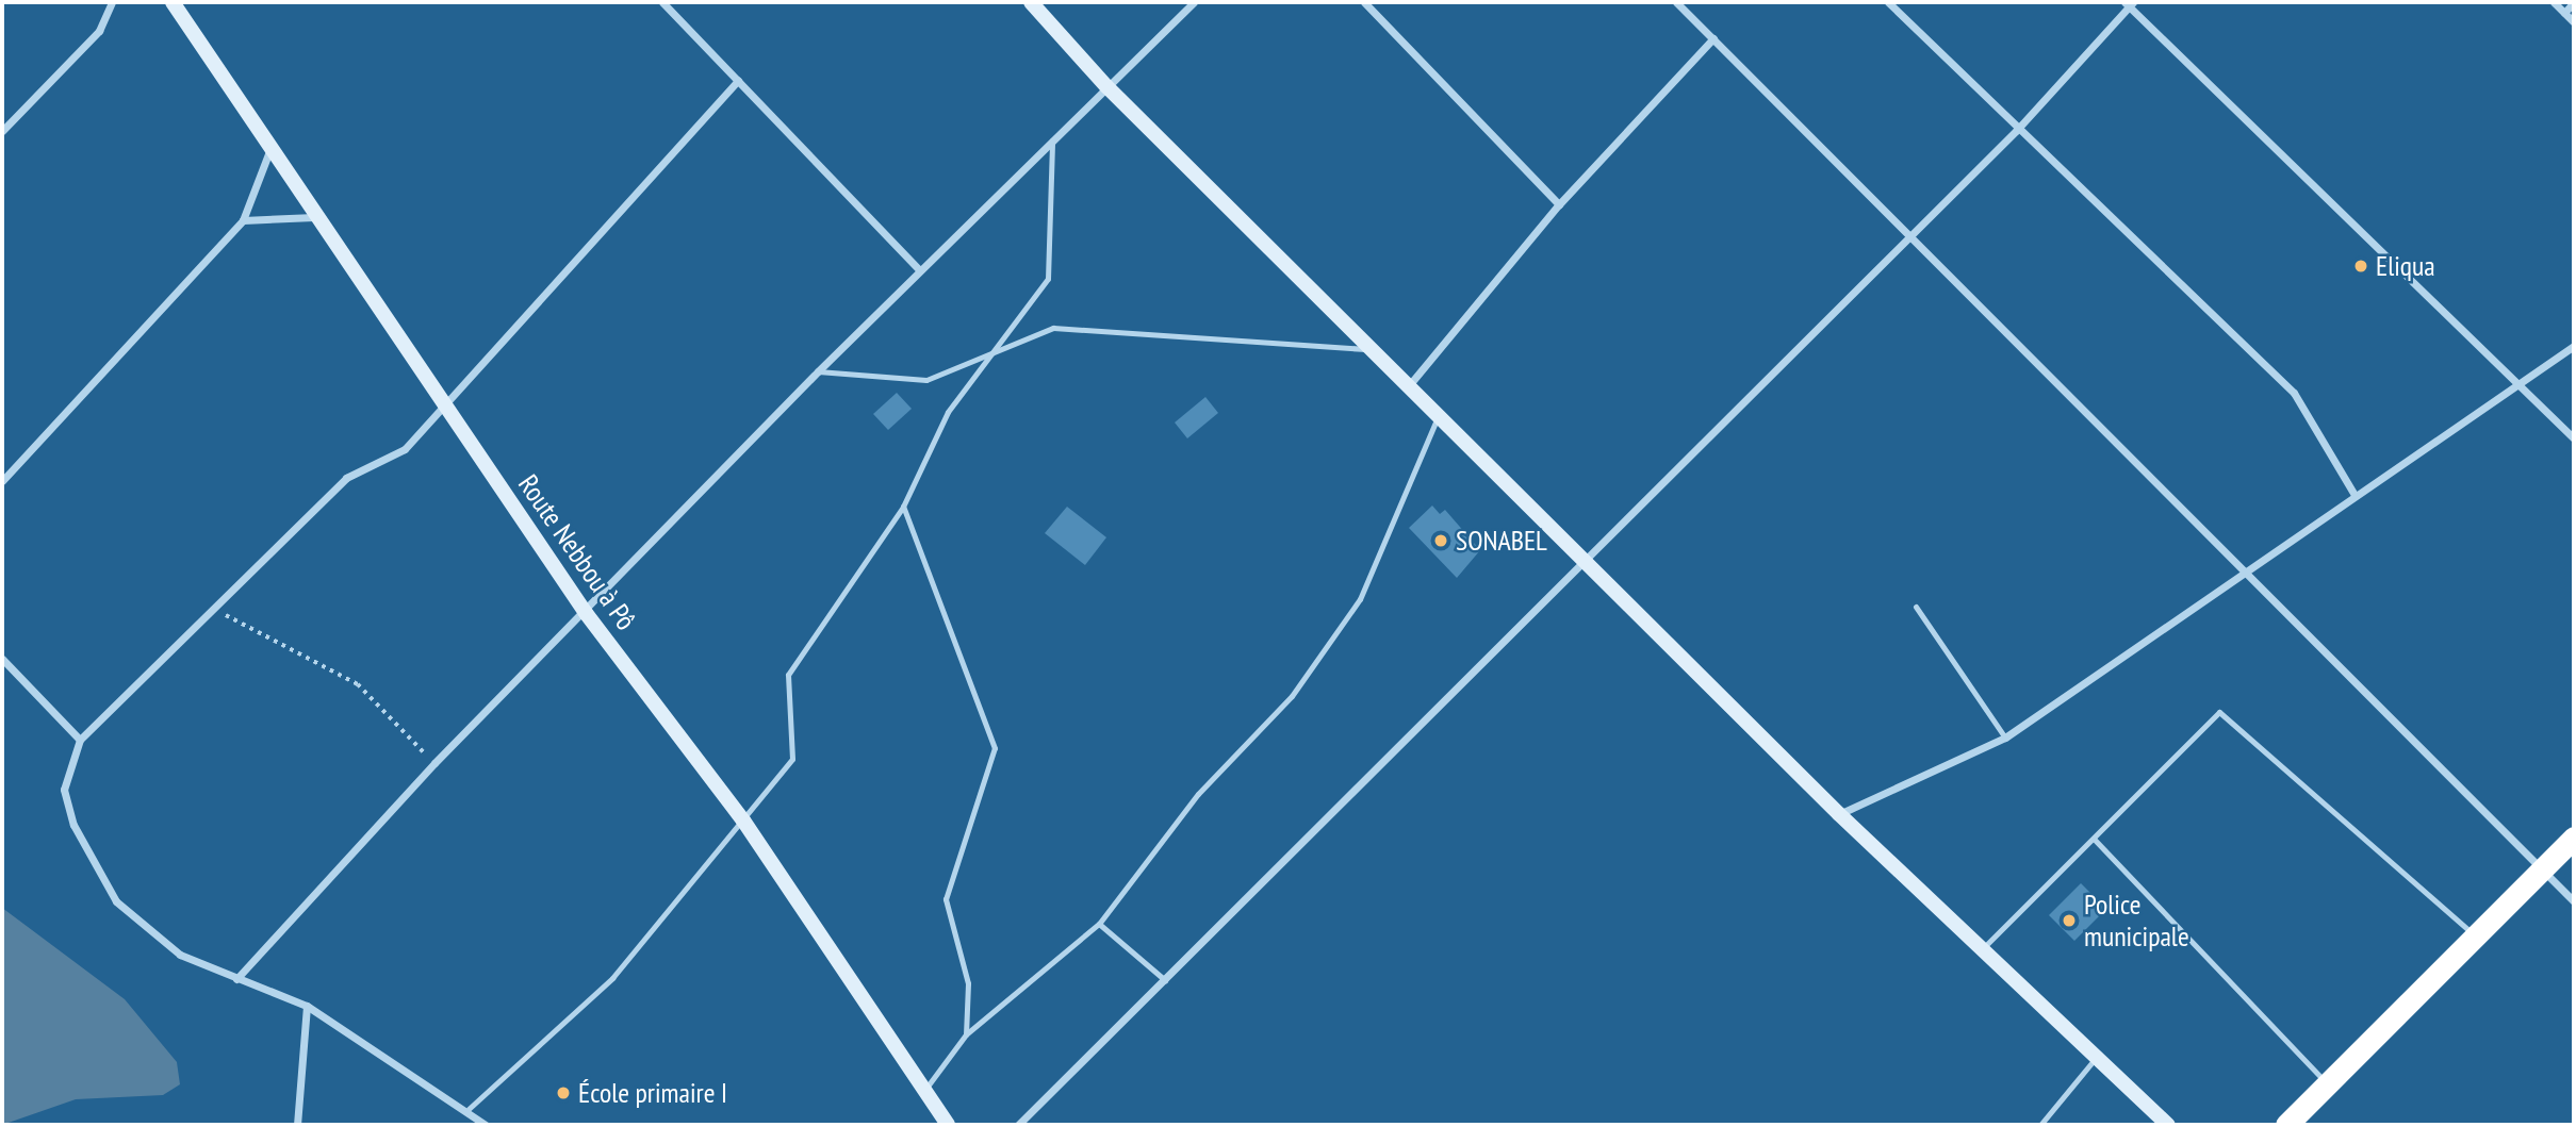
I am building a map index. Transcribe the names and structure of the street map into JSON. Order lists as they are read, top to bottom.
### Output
{
  "streets": {
    "street": ["Route Nebbou à Pô"]
  },
  "places": [
    "Eliqua",
    "SONABEL",
    "Police municipale",
    "École primaire I"
  ]
}
